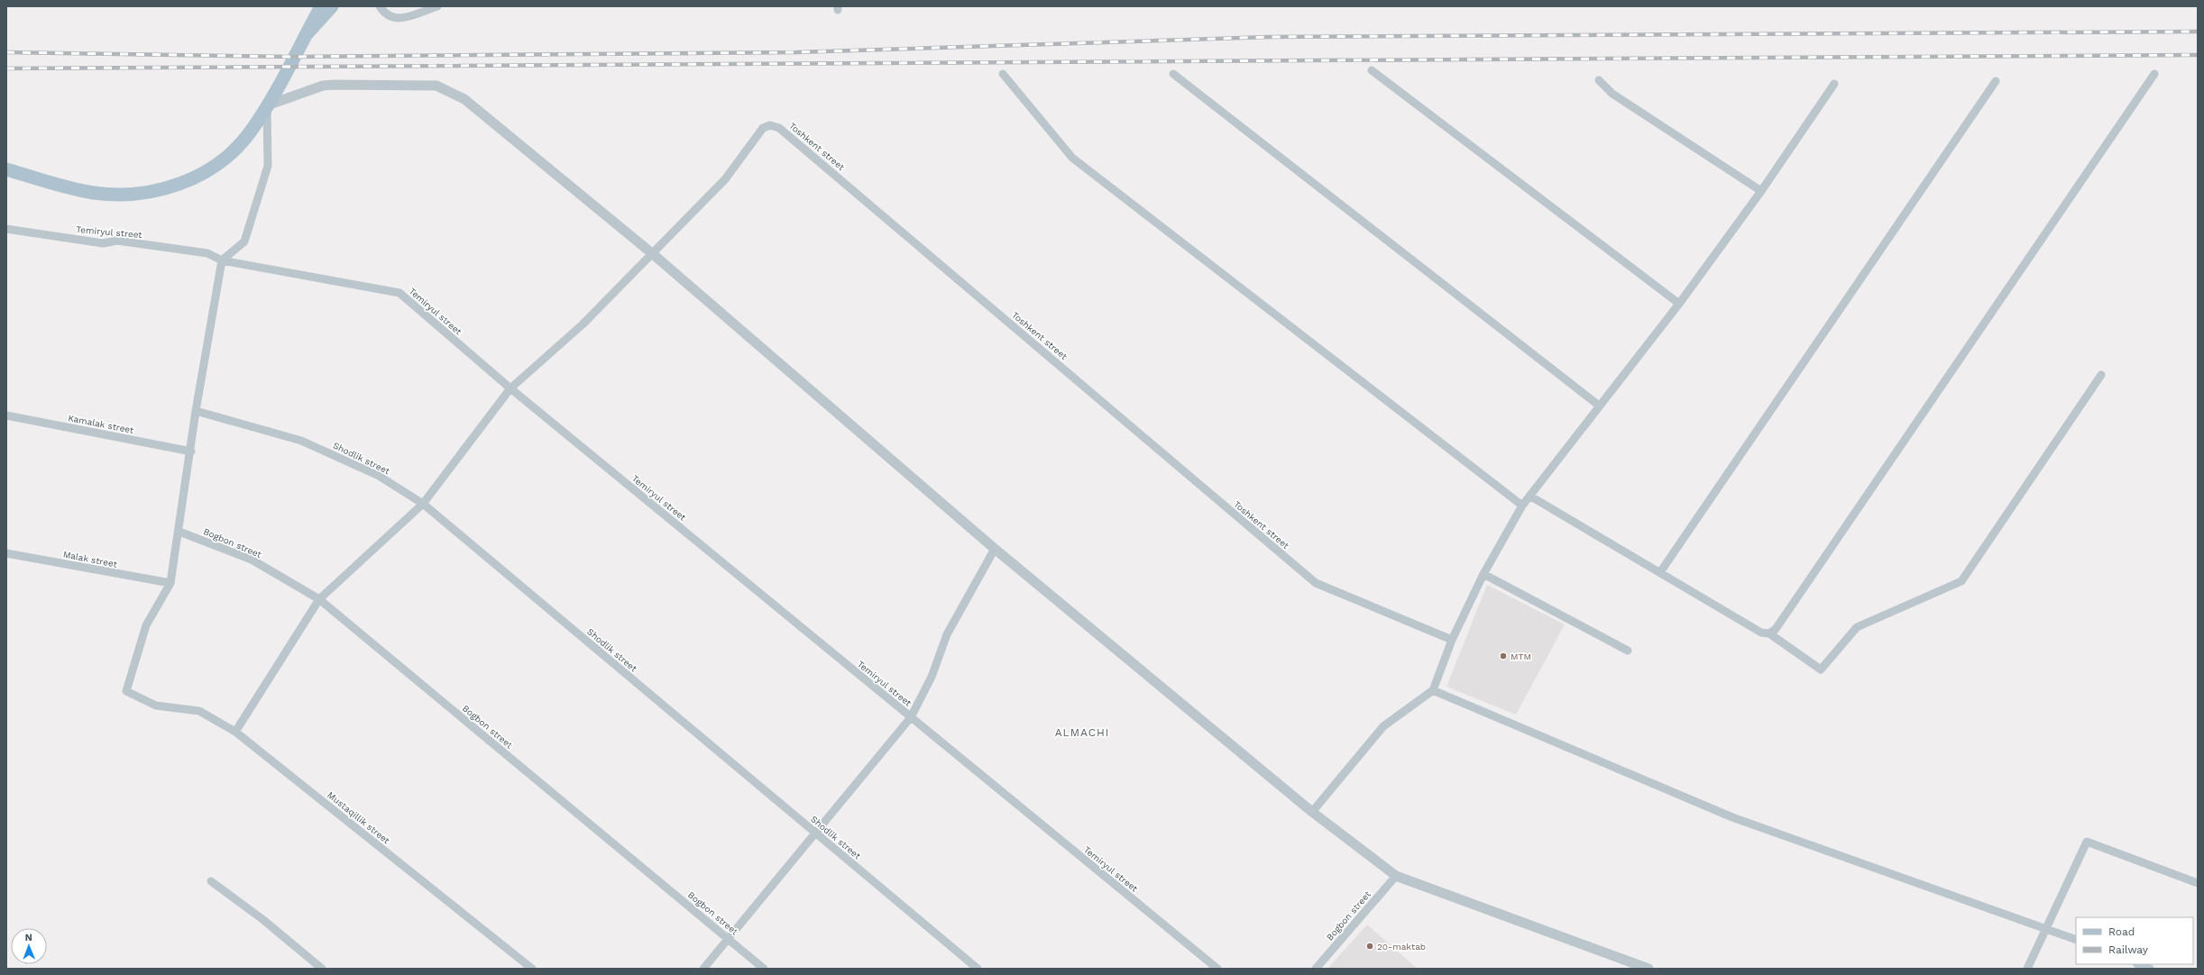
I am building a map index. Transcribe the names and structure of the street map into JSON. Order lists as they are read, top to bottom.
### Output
{
  "streets": {
    "street": [
      "Toshkent street",
      "Temiryul street",
      "Kamalak street",
      "Shodlik street",
      "Bogbon street",
      "Malak street",
      "Mustaqillik street"
    ]
  },
  "crossings": [
    ["Malak street", "Mustaqillik street"]
  ],
  "districts": ["ALMACHI"],
  "places": ["MTM", "20-maktab"],
  "legend": ["Road", "Railway"],
  "north": "top"
}
